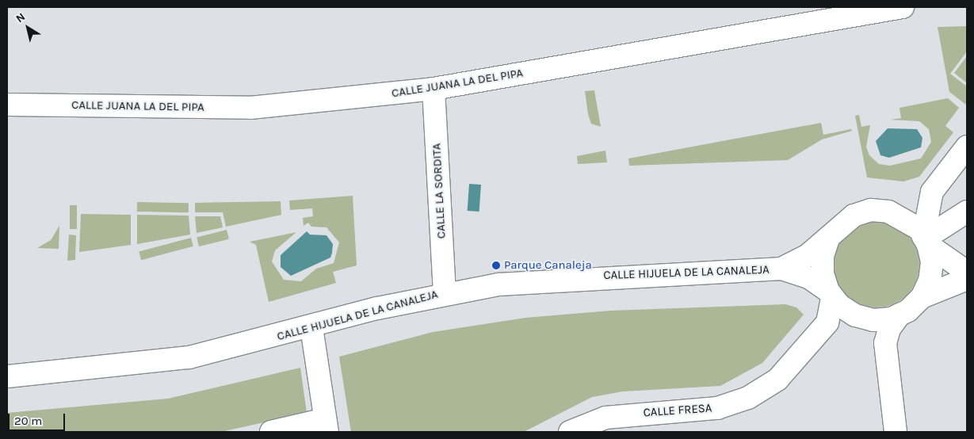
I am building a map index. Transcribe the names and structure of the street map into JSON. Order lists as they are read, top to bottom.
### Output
{
  "streets": {
    "street": [
      "CALLE JUANA LA DEL PIPA",
      "CALLE LA SORDITA",
      "CALLE HIJUELA DE LA CANALEJA",
      "CALLE FRESA"
    ]
  },
  "crossings": [
    ["CALLE JUANA LA DEL PIPA", "CALLE LA SORDITA"],
    ["CALLE LA SORDITA", "CALLE HIJUELA DE LA CANALEJA"]
  ],
  "places": ["Parque Canaleja"],
  "scale_bar": "20 m",
  "north": "top left"
}
